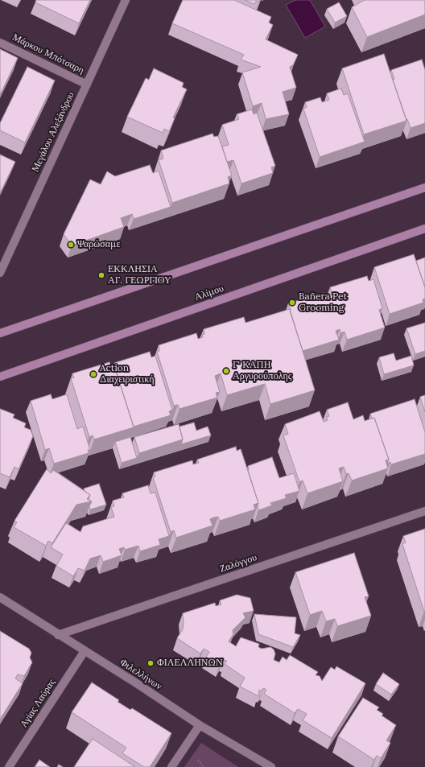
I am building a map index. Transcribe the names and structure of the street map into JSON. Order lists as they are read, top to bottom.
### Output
{
  "streets": {
    "main road": ["Αλίμου"],
    "street": [
      "Μάρκου Μπότσαρη",
      "Μεγάλου Αλεξάνδρου",
      "Ζαλόγγου",
      "Φιλελλήνων",
      "Αγίας Λαύρας"
    ]
  },
  "crossings": [
    ["Μάρκου Μπότσαρη", "Μεγάλου Αλεξάνδρου"],
    ["Ζαλόγγου", "Φιλελλήνων"],
    ["Φιλελλήνων", "Αγίας Λαύρας"]
  ],
  "places": [
    "Ψαρώσαμε",
    "ΕΚΚΛΗΣΙΑ ΑΓ. ΓΕΩΡΓΙΟΥ",
    "Bañera Pet Grooming",
    "Γ' ΚΑΠΗ Αργυρούπολης",
    "Action Διαχειριστική",
    "ΦΙΛΕΛΛΗΝΩΝ"
  ]
}
